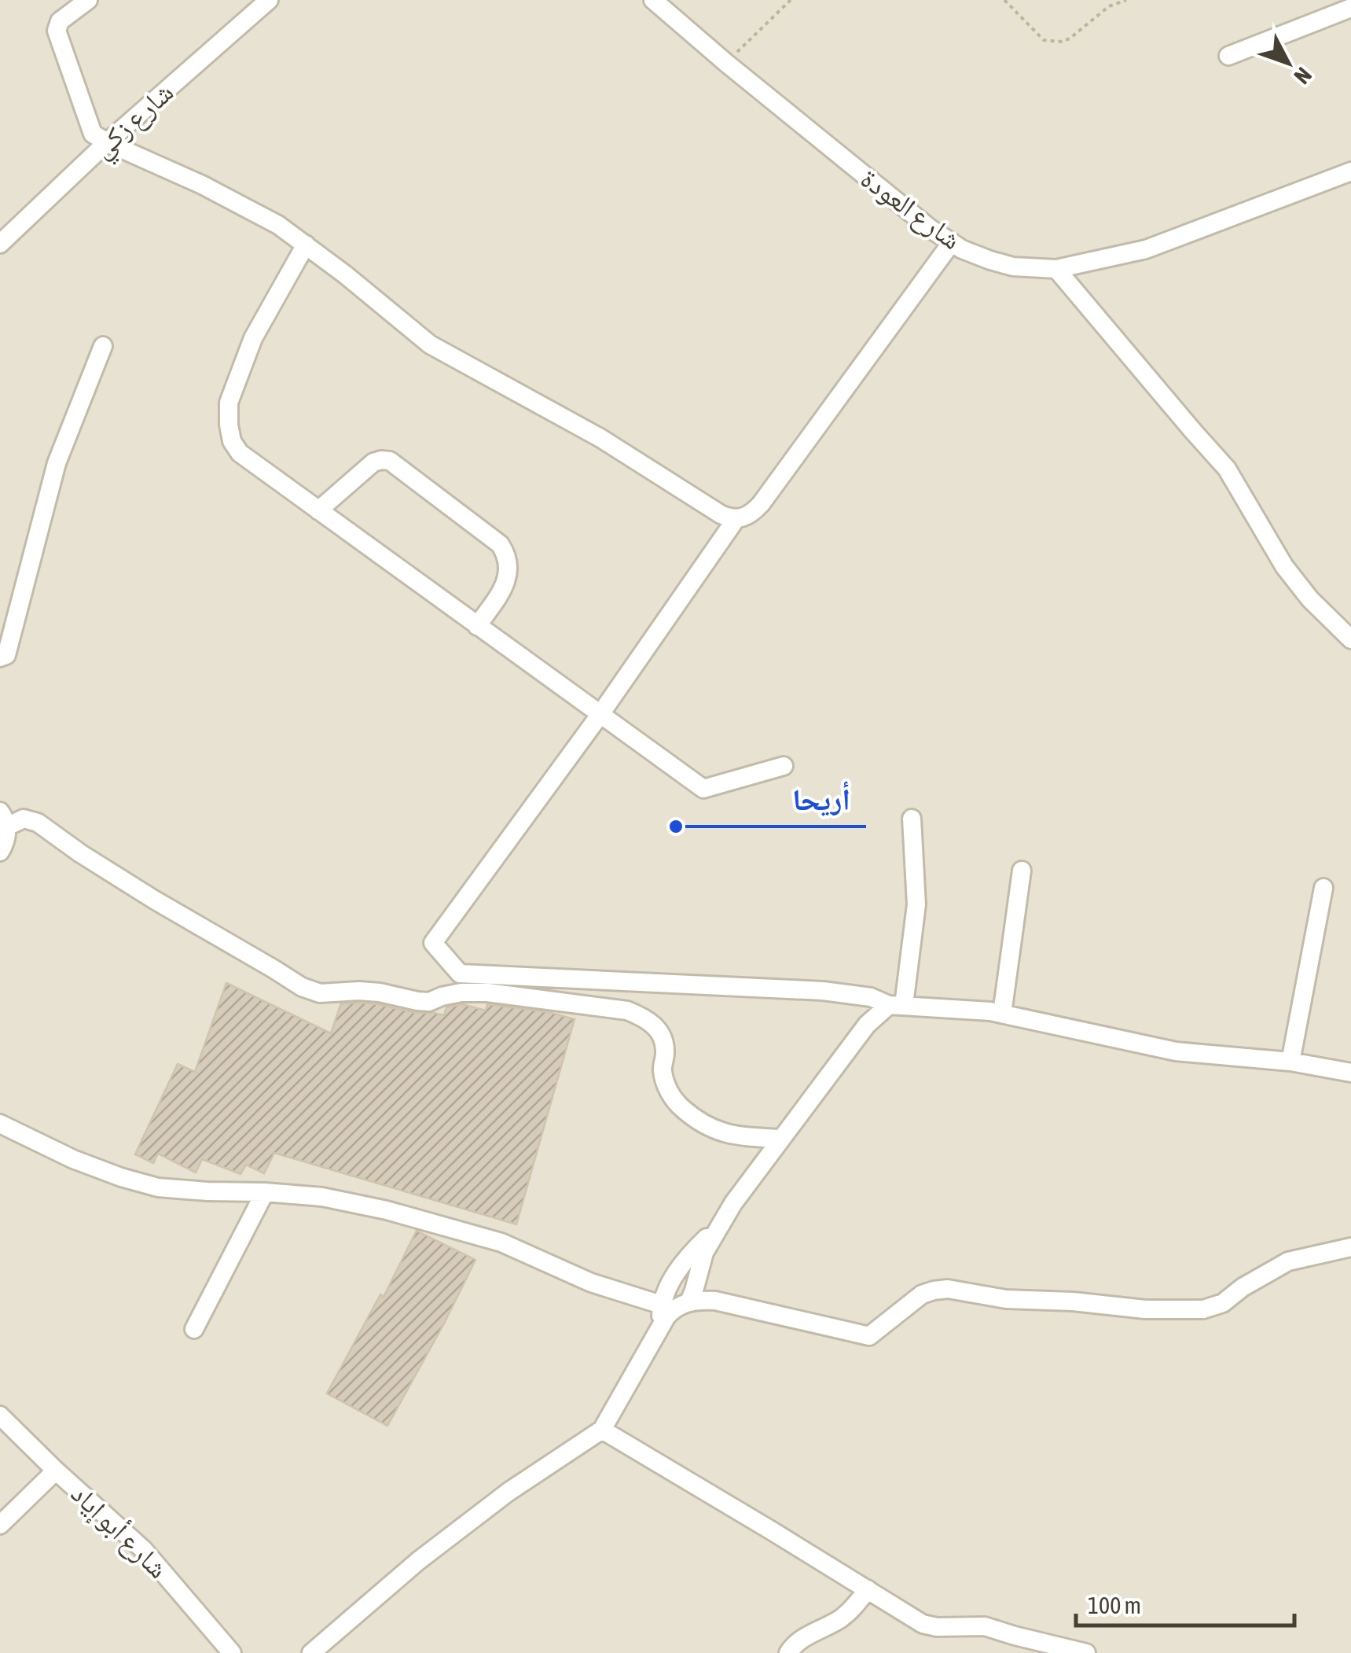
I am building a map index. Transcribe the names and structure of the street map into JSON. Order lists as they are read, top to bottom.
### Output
{
  "streets": {
    "street": ["شارع زكي", "شارع العودة", "شارع أبو إياد"]
  },
  "places": ["أريحا"],
  "scale_bar": "100 m",
  "north": "bottom right"
}
